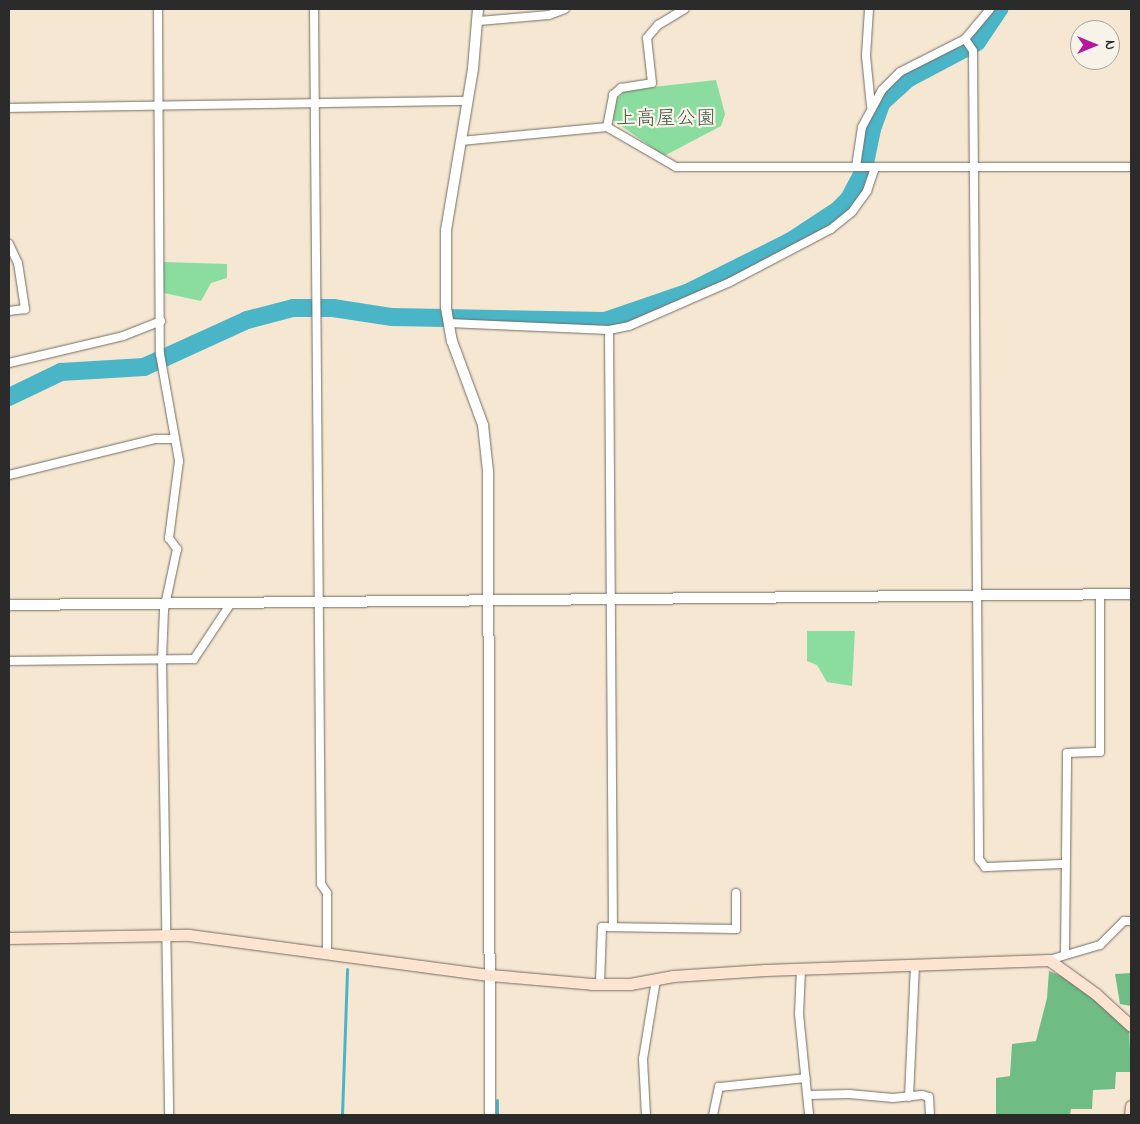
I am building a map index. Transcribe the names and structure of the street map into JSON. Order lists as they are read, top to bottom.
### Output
{
  "parks": ["上高屋公園"],
  "north": "right"
}
